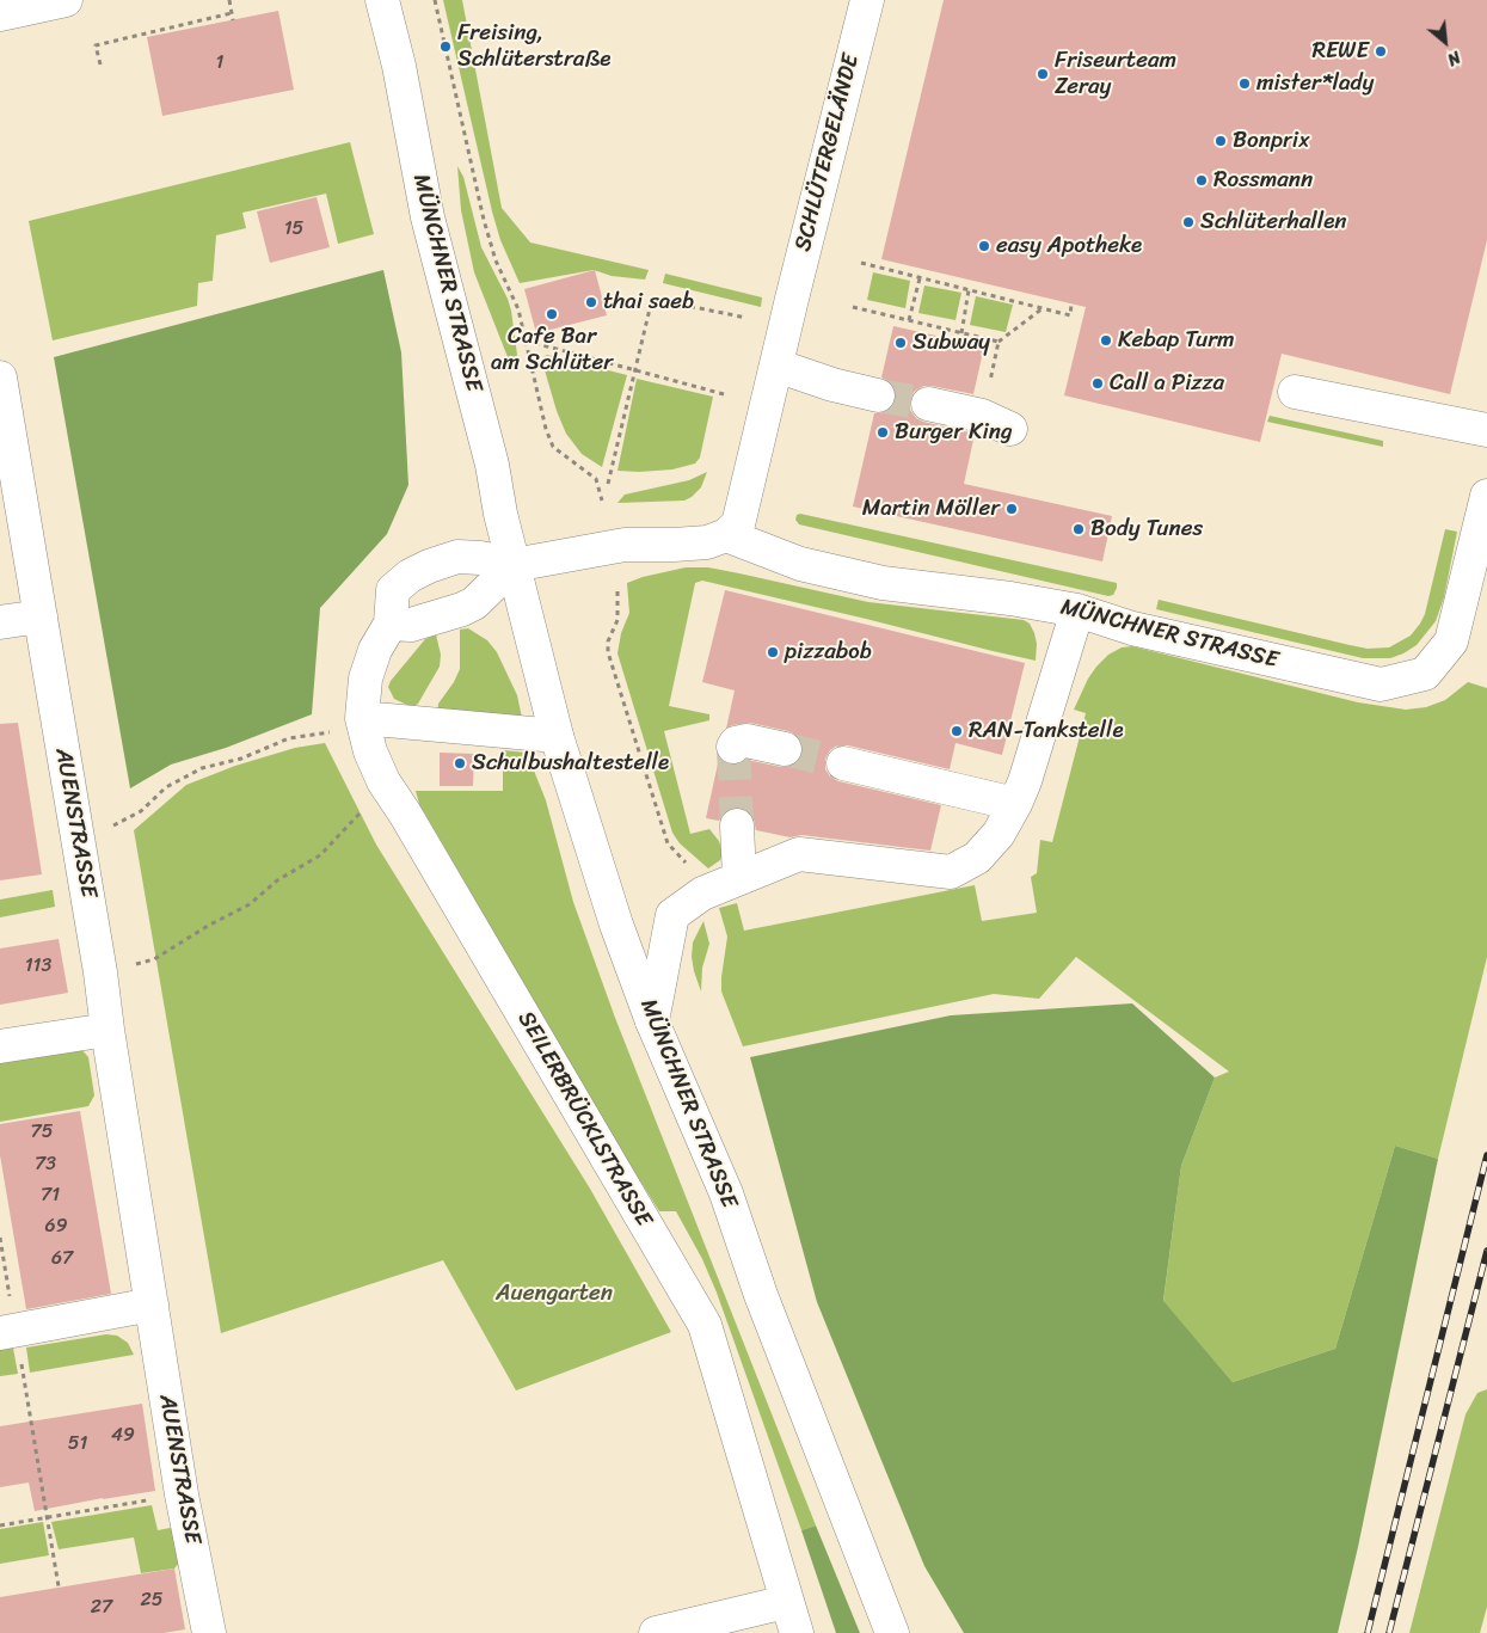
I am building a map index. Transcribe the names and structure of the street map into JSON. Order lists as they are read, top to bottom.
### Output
{
  "streets": {
    "street": [
      "SCHLÜTERGELÄNDE",
      "MÜNCHNER STRASSE",
      "AUENSTRASSE",
      "SEILERBRÜCKLSTRASSE"
    ]
  },
  "crossings": [
    ["MÜNCHNER STRASSE", "SEILERBRÜCKLSTRASSE"]
  ],
  "parks": ["Auengarten"],
  "places": [
    "Freising, Schlüterstraße",
    "REWE",
    "Friseurteam Zeray",
    "mister*lady",
    "Bonprix",
    "Rossmann",
    "Schlüterhallen",
    "easy Apotheke",
    "thai saeb",
    "Cafe Bar am Schlüter",
    "Kebap Turm",
    "Subway",
    "Call a Pizza",
    "Burger King",
    "Martin Möller",
    "Body Tunes",
    "pizzabob",
    "RAN-Tankstelle",
    "Schulbushaltestelle"
  ],
  "house_numbers": [
    "1",
    "15",
    "113",
    "75",
    "73",
    "71",
    "69",
    "67",
    "49",
    "51",
    "25",
    "27"
  ],
  "north": "bottom right"
}
